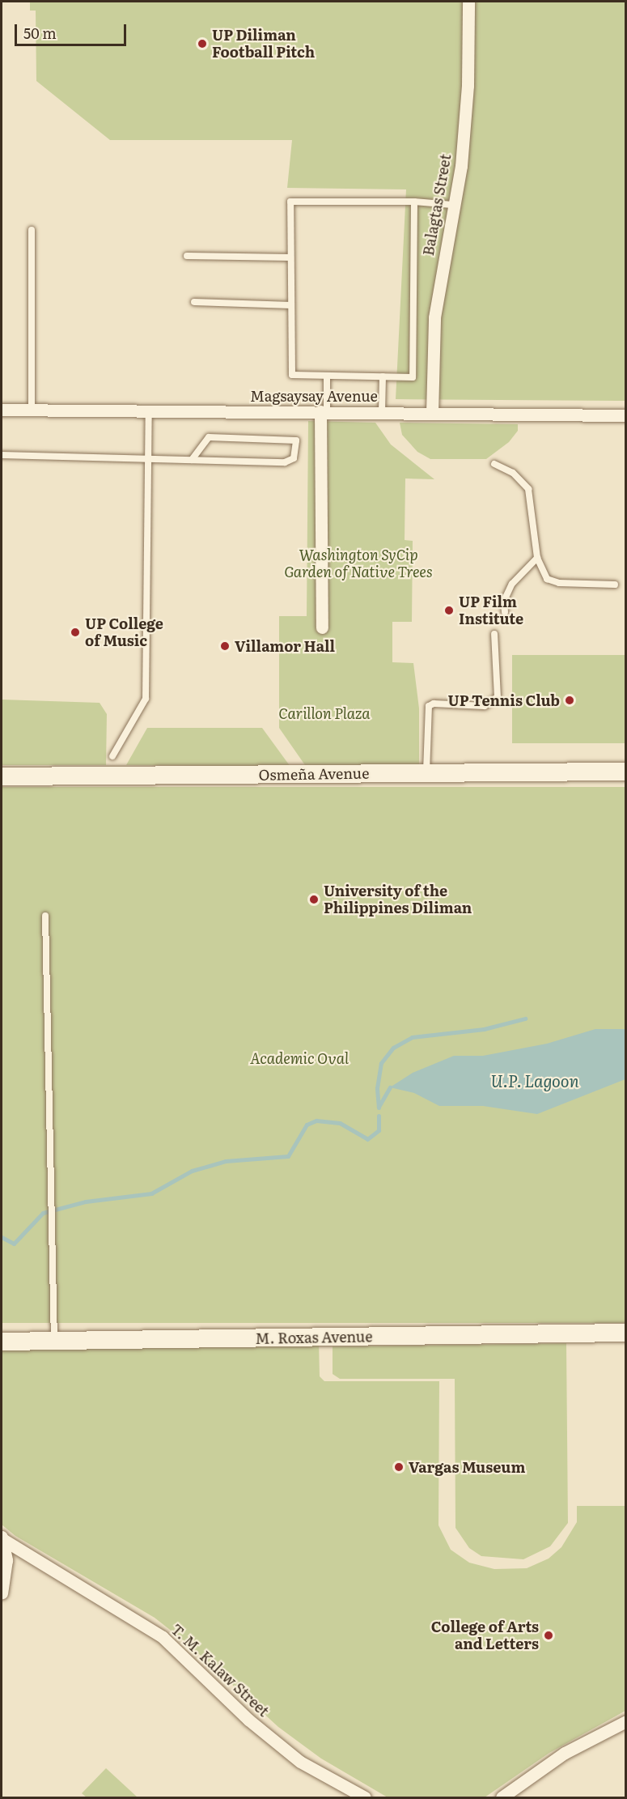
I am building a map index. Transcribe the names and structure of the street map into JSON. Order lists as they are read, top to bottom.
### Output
{
  "streets": {
    "street": [
      "Balagtas Street",
      "Magsaysay Avenue",
      "Osmeña Avenue",
      "M. Roxas Avenue",
      "T. M. Kalaw Street"
    ]
  },
  "crossings": [
    ["Balagtas Street", "Magsaysay Avenue"]
  ],
  "water": ["U.P. Lagoon"],
  "parks": ["Washington SyCip Garden of Native Trees", "Carillon Plaza", "Academic Oval"],
  "places": [
    "UP Diliman Football Pitch",
    "UP Film Institute",
    "UP College of Music",
    "Villamor Hall",
    "UP Tennis Club",
    "University of the Philippines Diliman",
    "Vargas Museum",
    "College of Arts and Letters"
  ],
  "scale_bar": "50 m"
}
